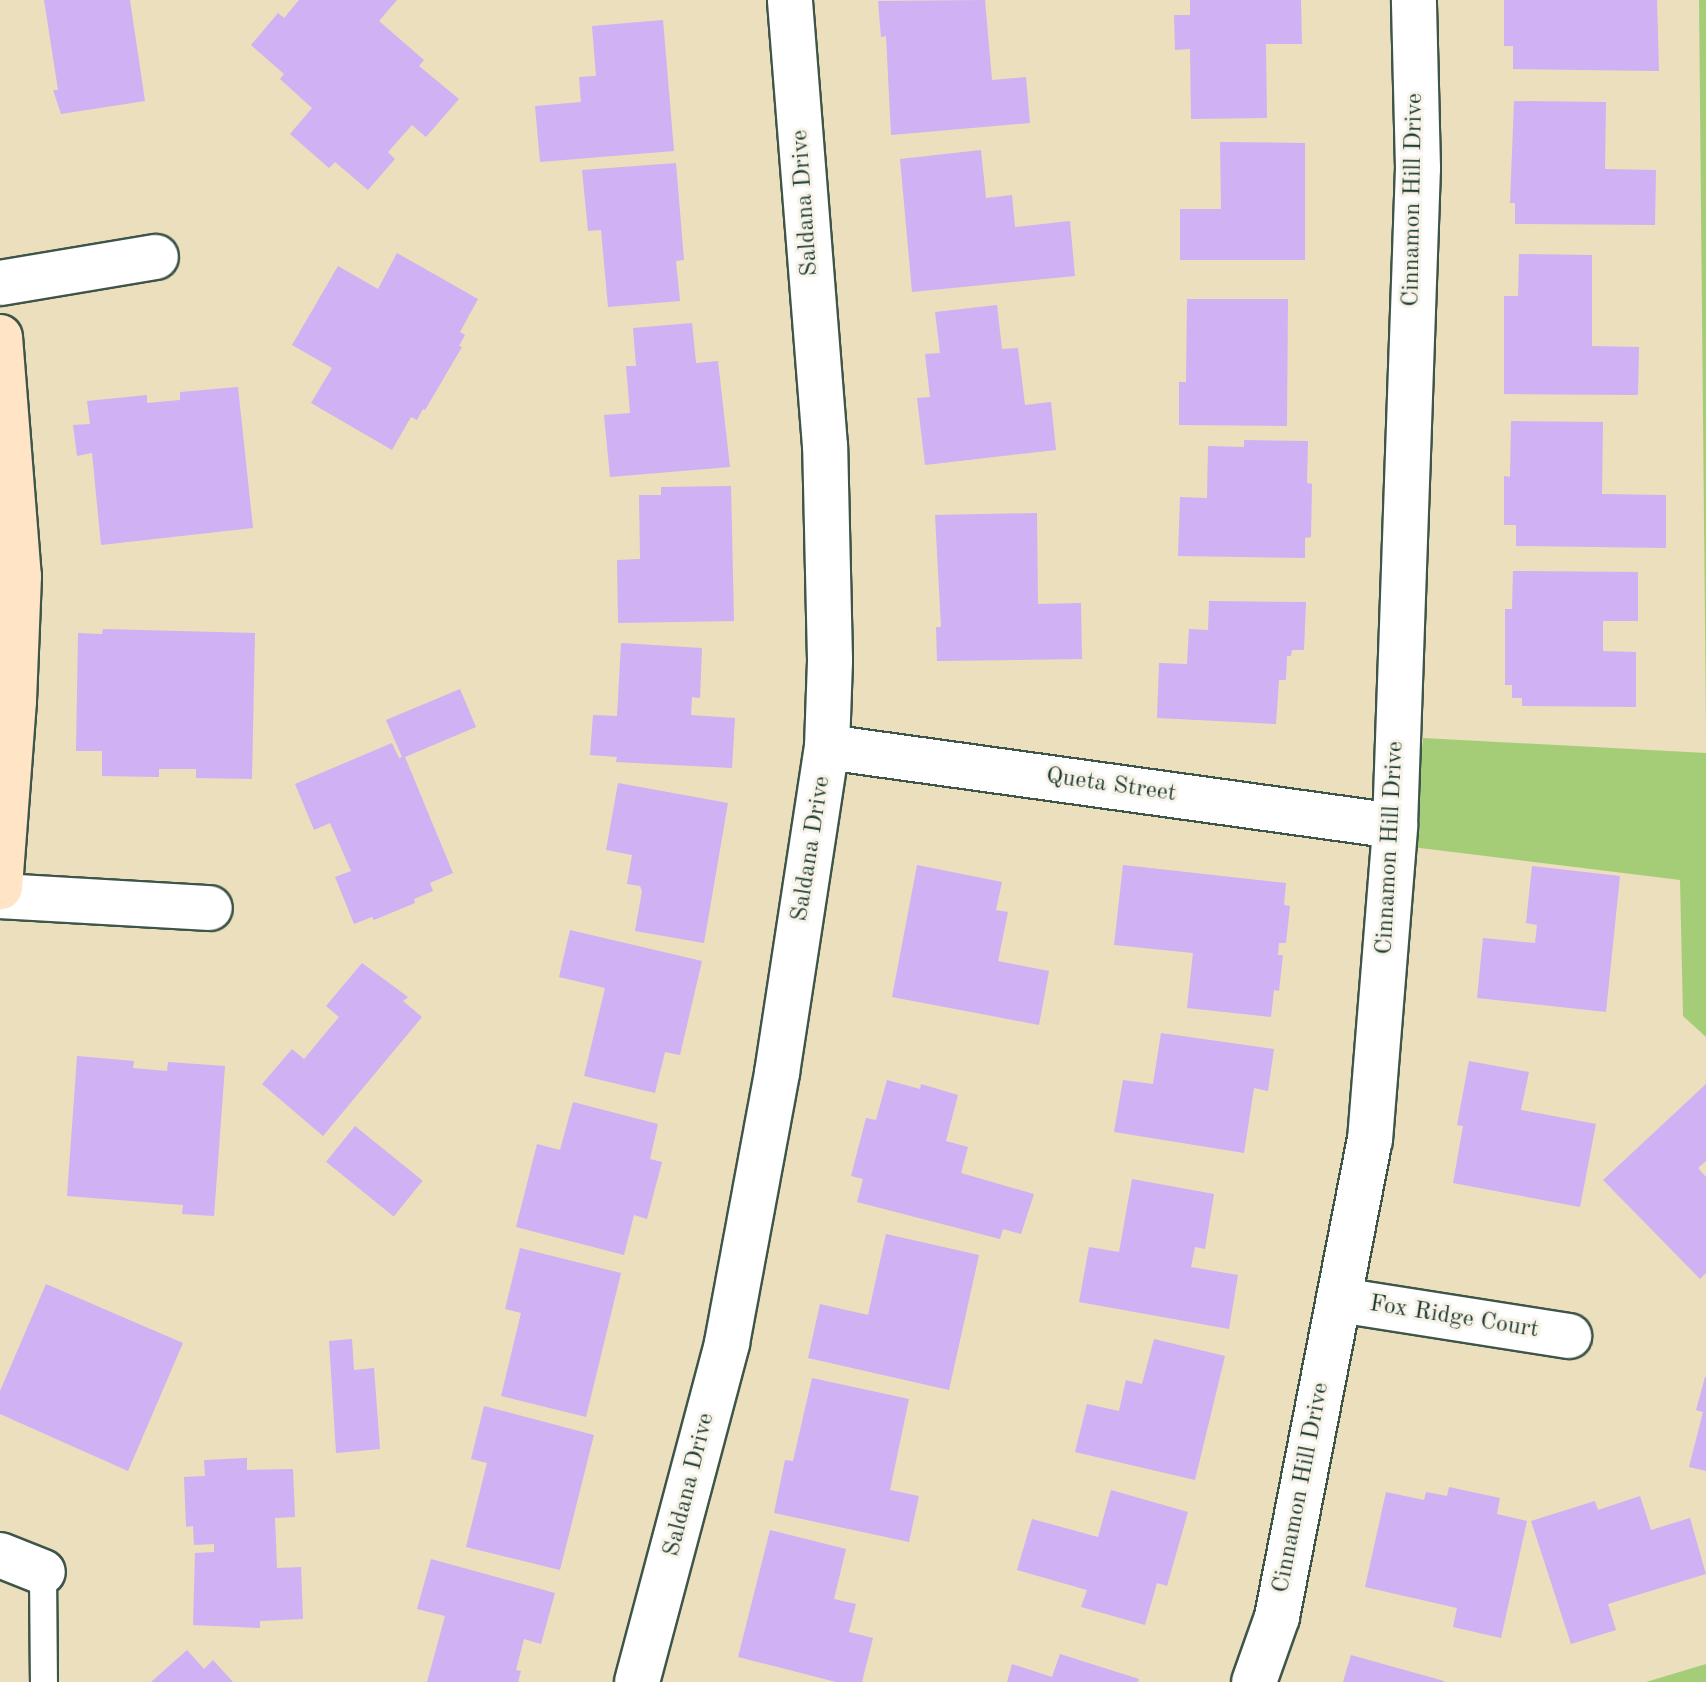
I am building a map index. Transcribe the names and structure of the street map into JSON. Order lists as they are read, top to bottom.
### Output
{
  "streets": {
    "street": [
      "Cinnamon Hill Drive",
      "Saldana Drive",
      "Queta Street",
      "Fox Ridge Court"
    ]
  },
  "crossings": [
    ["Cinnamon Hill Drive", "Queta Street"],
    ["Cinnamon Hill Drive", "Fox Ridge Court"],
    ["Saldana Drive", "Queta Street"]
  ]
}
